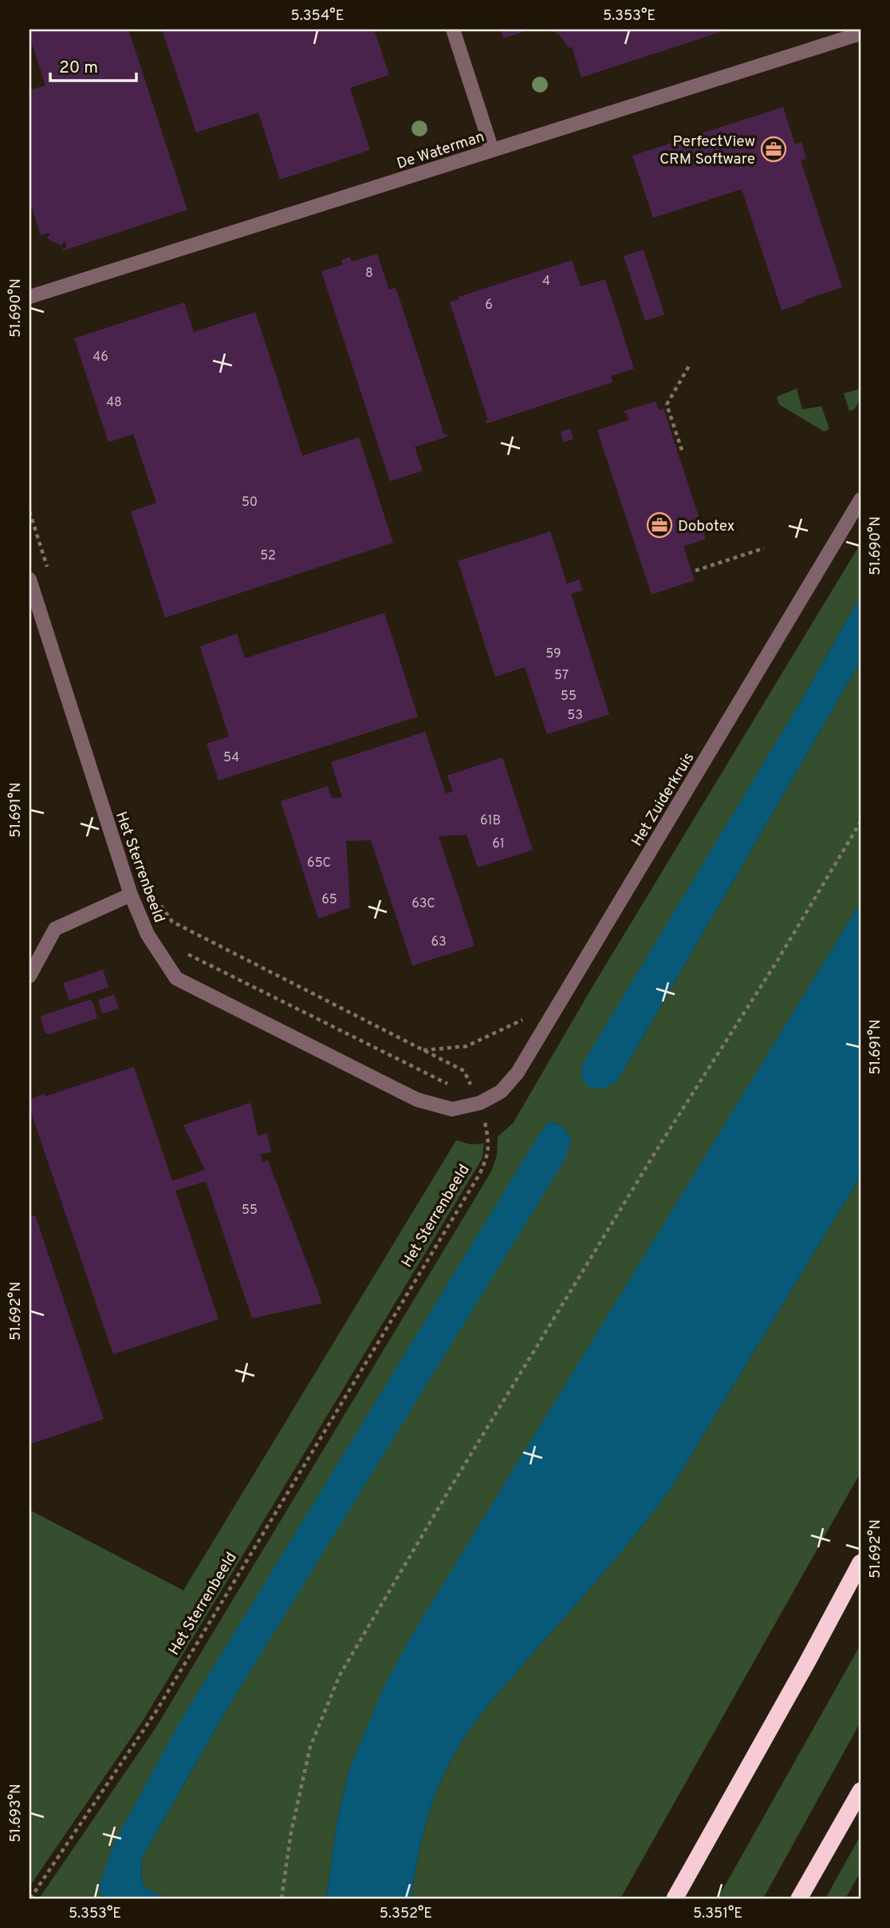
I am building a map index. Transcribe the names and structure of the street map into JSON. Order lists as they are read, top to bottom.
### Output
{
  "streets": {
    "street": ["De Waterman", "Het Zuiderkruis", "Het Sterrenbeeld"]
  },
  "crossings": [
    ["Het Zuiderkruis", "Het Sterrenbeeld"]
  ],
  "places": {
    "office": ["PerfectView CRM Software", "Dobotex"]
  },
  "house_numbers": [
    "8",
    "4",
    "6",
    "46",
    "48",
    "50",
    "52",
    "59",
    "57",
    "55",
    "53",
    "54",
    "61B",
    "61",
    "65C",
    "65",
    "63C",
    "63",
    "55"
  ],
  "scale_bar": "20 m",
  "coordinates": [
    "5.354°E",
    "5.353°E",
    "51.690°N",
    "51.691°N",
    "51.692°N",
    "51.693°N",
    "5.352°E",
    "5.351°E"
  ]
}
